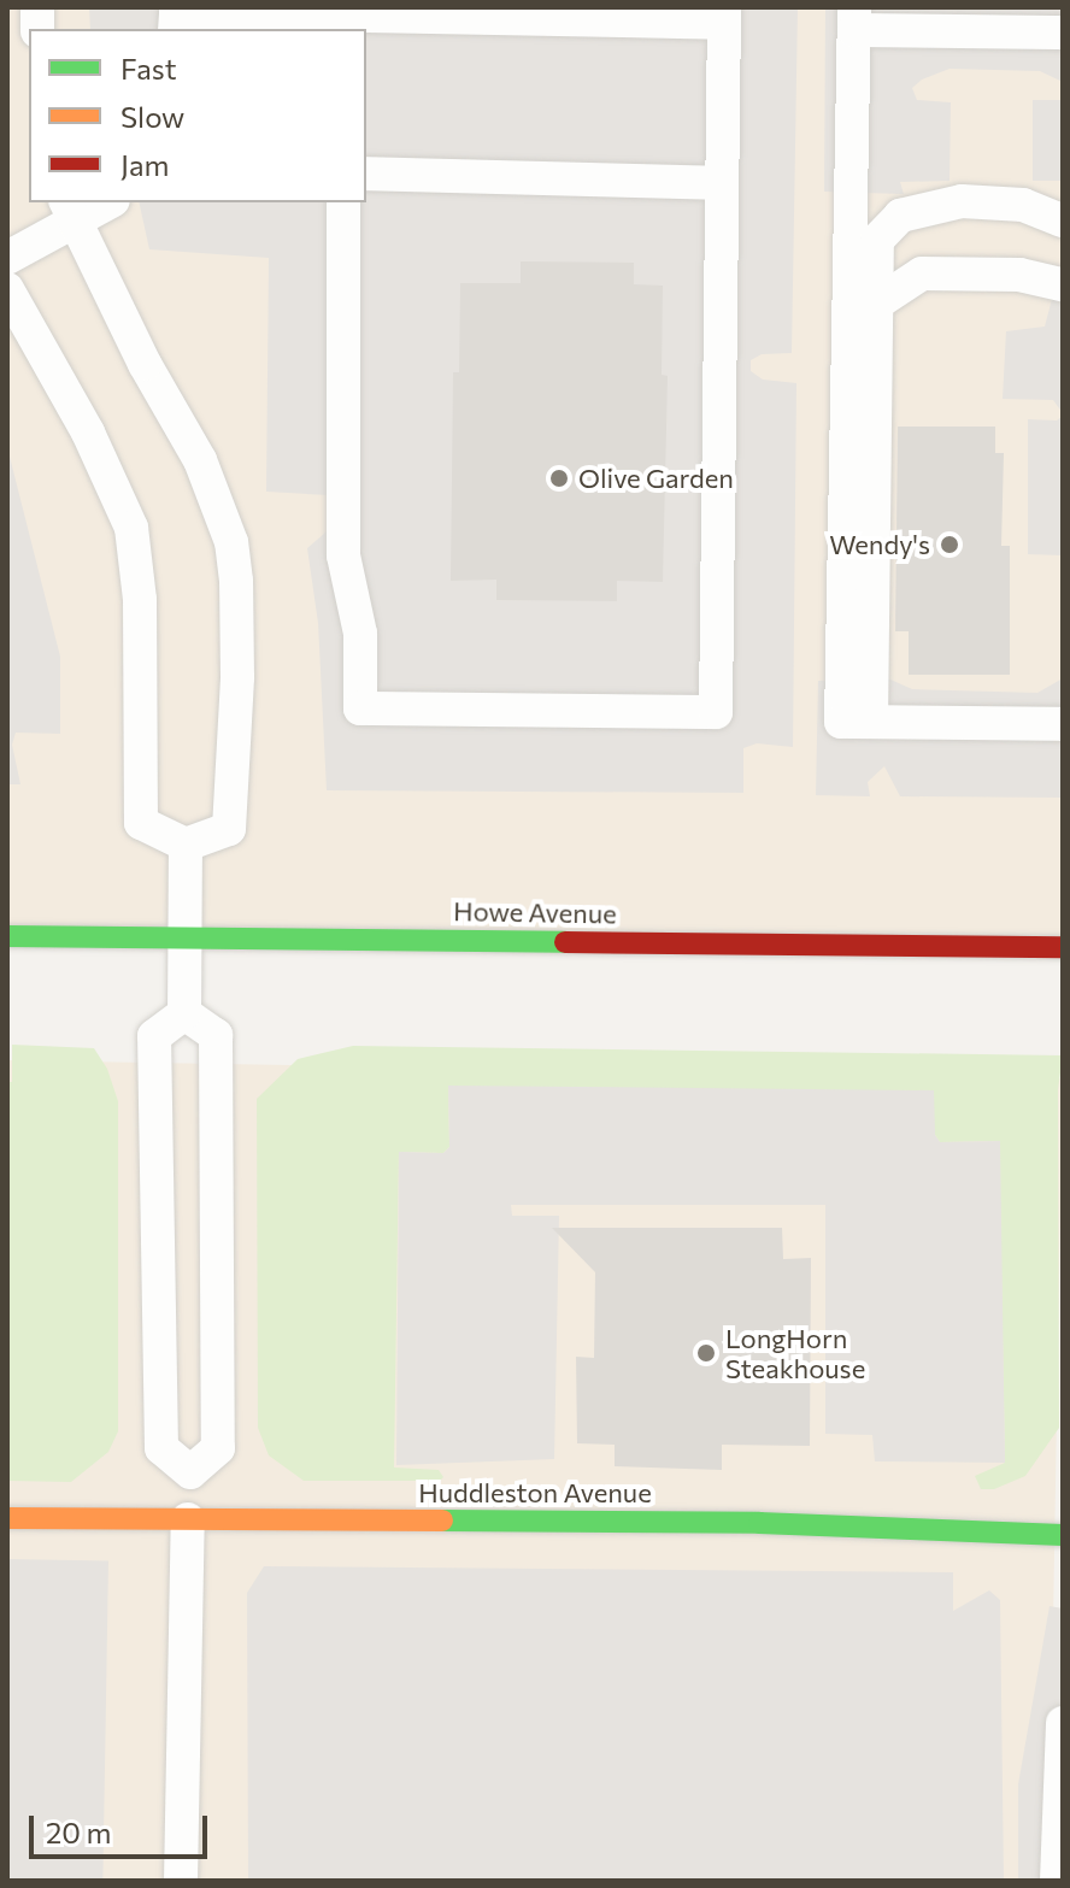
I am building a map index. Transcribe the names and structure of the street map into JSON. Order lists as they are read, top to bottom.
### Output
{
  "streets": {
    "street": ["Howe Avenue", "Huddleston Avenue"]
  },
  "places": ["Olive Garden", "Wendy's", "LongHorn Steakhouse"],
  "legend": ["Fast", "Slow", "Jam"],
  "scale_bar": "20 m"
}
